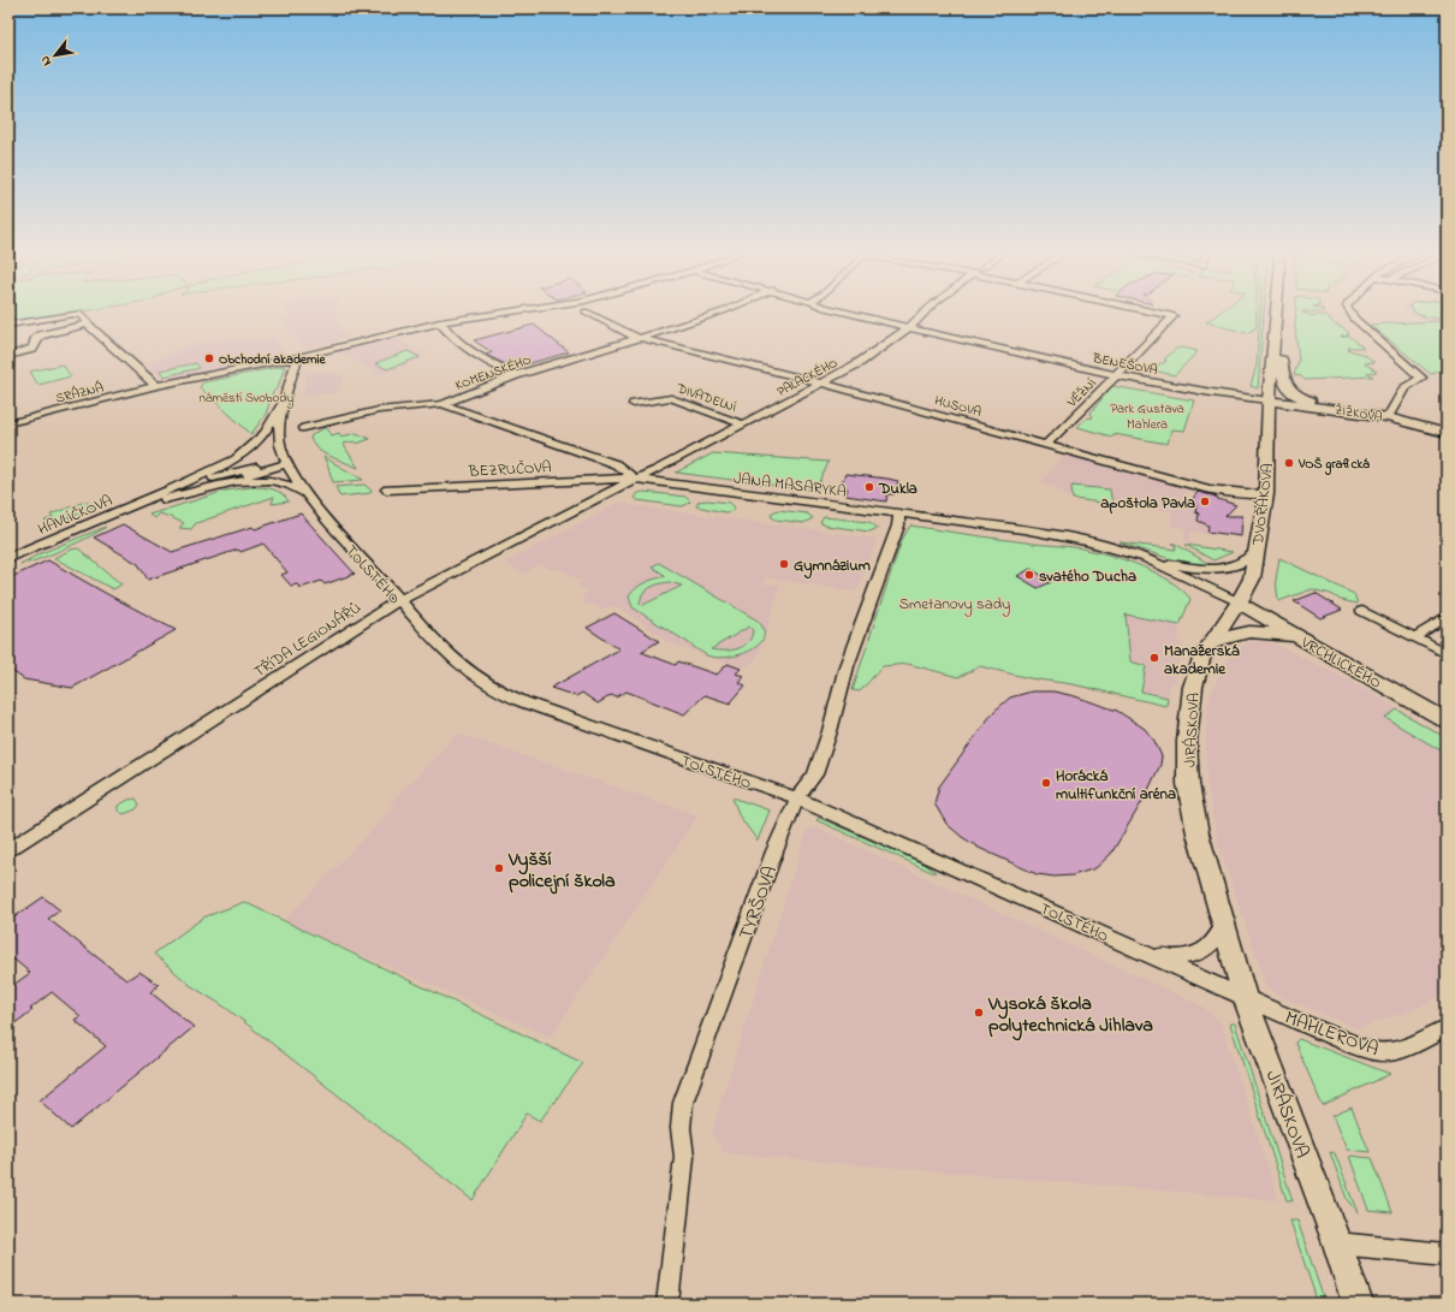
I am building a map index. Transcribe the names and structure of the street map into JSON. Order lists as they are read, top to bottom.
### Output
{
  "streets": {
    "main road": [
      "ŽIŽKOVA",
      "DVOŘÁKOVA",
      "VRCHLICKÉHO",
      "JIRÁSKOVA"
    ],
    "street": [
      "BENEŠOVA",
      "KOMENSKÉHO",
      "PALACKÉHO",
      "SRÁZNÁ",
      "VĚŽNÍ",
      "DIVADELNÍ",
      "HUSOVA",
      "BEZRUČOVA",
      "JANA MASARYKA",
      "HAVLÍČKOVA",
      "TOLSTÉHO",
      "TŘÍDA LEGIONÁŘŮ",
      "TYRŠOVA",
      "MAHLEROVA"
    ]
  },
  "crossings": [
    ["BENEŠOVA", "PALACKÉHO"],
    ["BENEŠOVA", "VĚŽNÍ"],
    ["BENEŠOVA", "ŽIŽKOVA"],
    ["BENEŠOVA", "DVOŘÁKOVA"],
    ["KOMENSKÉHO", "HUSOVA"],
    ["KOMENSKÉHO", "JANA MASARYKA"],
    ["PALACKÉHO", "DIVADELNÍ"],
    ["PALACKÉHO", "HUSOVA"],
    ["PALACKÉHO", "BEZRUČOVA"],
    ["PALACKÉHO", "JANA MASARYKA"],
    ["PALACKÉHO", "TŘÍDA LEGIONÁŘŮ"],
    ["VĚŽNÍ", "HUSOVA"],
    ["HUSOVA", "DVOŘÁKOVA"],
    ["ŽIŽKOVA", "DVOŘÁKOVA"],
    ["BEZRUČOVA", "JANA MASARYKA"],
    ["BEZRUČOVA", "TŘÍDA LEGIONÁŘŮ"],
    ["JANA MASARYKA", "DVOŘÁKOVA"],
    ["JANA MASARYKA", "TŘÍDA LEGIONÁŘŮ"],
    ["JANA MASARYKA", "VRCHLICKÉHO"],
    ["JANA MASARYKA", "JIRÁSKOVA"],
    ["JANA MASARYKA", "TYRŠOVA"],
    ["DVOŘÁKOVA", "VRCHLICKÉHO"],
    ["DVOŘÁKOVA", "JIRÁSKOVA"],
    ["HAVLÍČKOVA", "TOLSTÉHO"],
    ["TOLSTÉHO", "TŘÍDA LEGIONÁŘŮ"],
    ["TOLSTÉHO", "JIRÁSKOVA"],
    ["TOLSTÉHO", "TYRŠOVA"],
    ["TOLSTÉHO", "MAHLEROVA"],
    ["VRCHLICKÉHO", "JIRÁSKOVA"],
    ["JIRÁSKOVA", "MAHLEROVA"]
  ],
  "parks": ["náměstí Svobody", "Park Gustava Mahlera", "Smetanovy sady"],
  "places": [
    "Obchodní akademie",
    "VOŠ grafická",
    "Dukla",
    "apoštola Pavla",
    "Gymnázium",
    "svatého Ducha",
    "Manažerská akademie",
    "Horácká multifunkční aréna",
    "Vyšší policejní škola",
    "Vysoká škola polytechnická Jihlava"
  ],
  "north": "bottom left"
}
